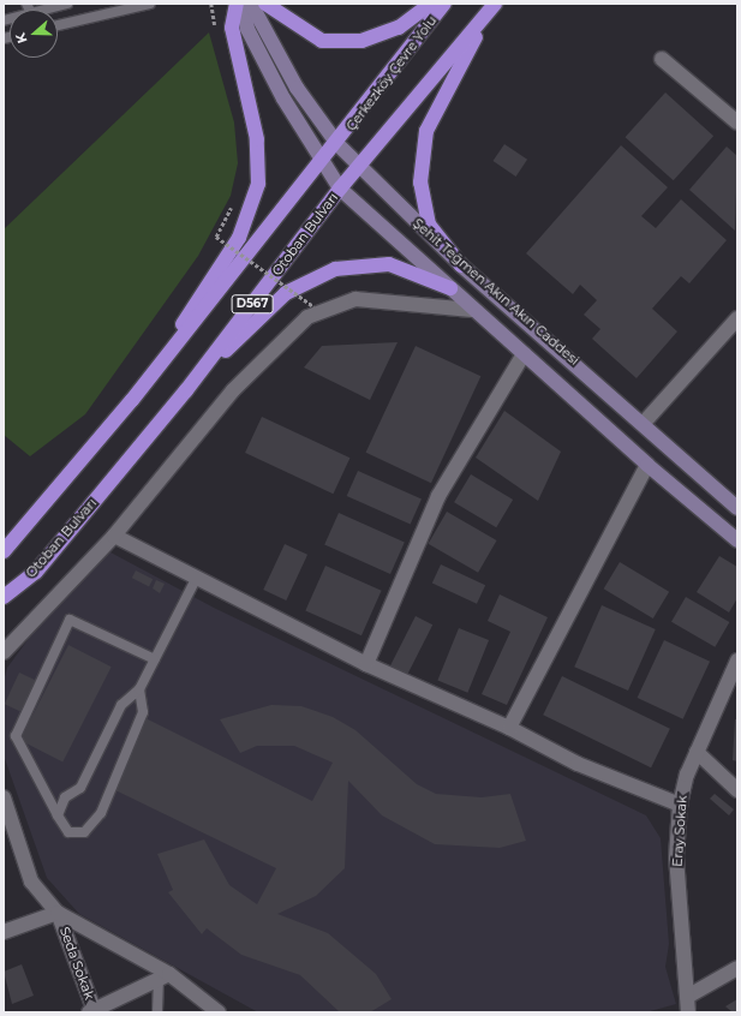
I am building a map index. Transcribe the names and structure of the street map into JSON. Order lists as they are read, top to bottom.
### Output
{
  "streets": {
    "highway": ["Çerkezköy Çevre Yolu", "Otoban Bulvarı", "D567"],
    "main road": ["Şehit Teğmen Akın Akın Caddesi"],
    "street": ["Eray Sokak", "Seda Sokak"]
  },
  "crossings": [
    ["Çerkezköy Çevre Yolu", "Şehit Teğmen Akın Akın Caddesi"],
    ["Çerkezköy Çevre Yolu", "D567"],
    ["Otoban Bulvarı", "Şehit Teğmen Akın Akın Caddesi"],
    ["Şehit Teğmen Akın Akın Caddesi", "D567"]
  ],
  "north": "left"
}
